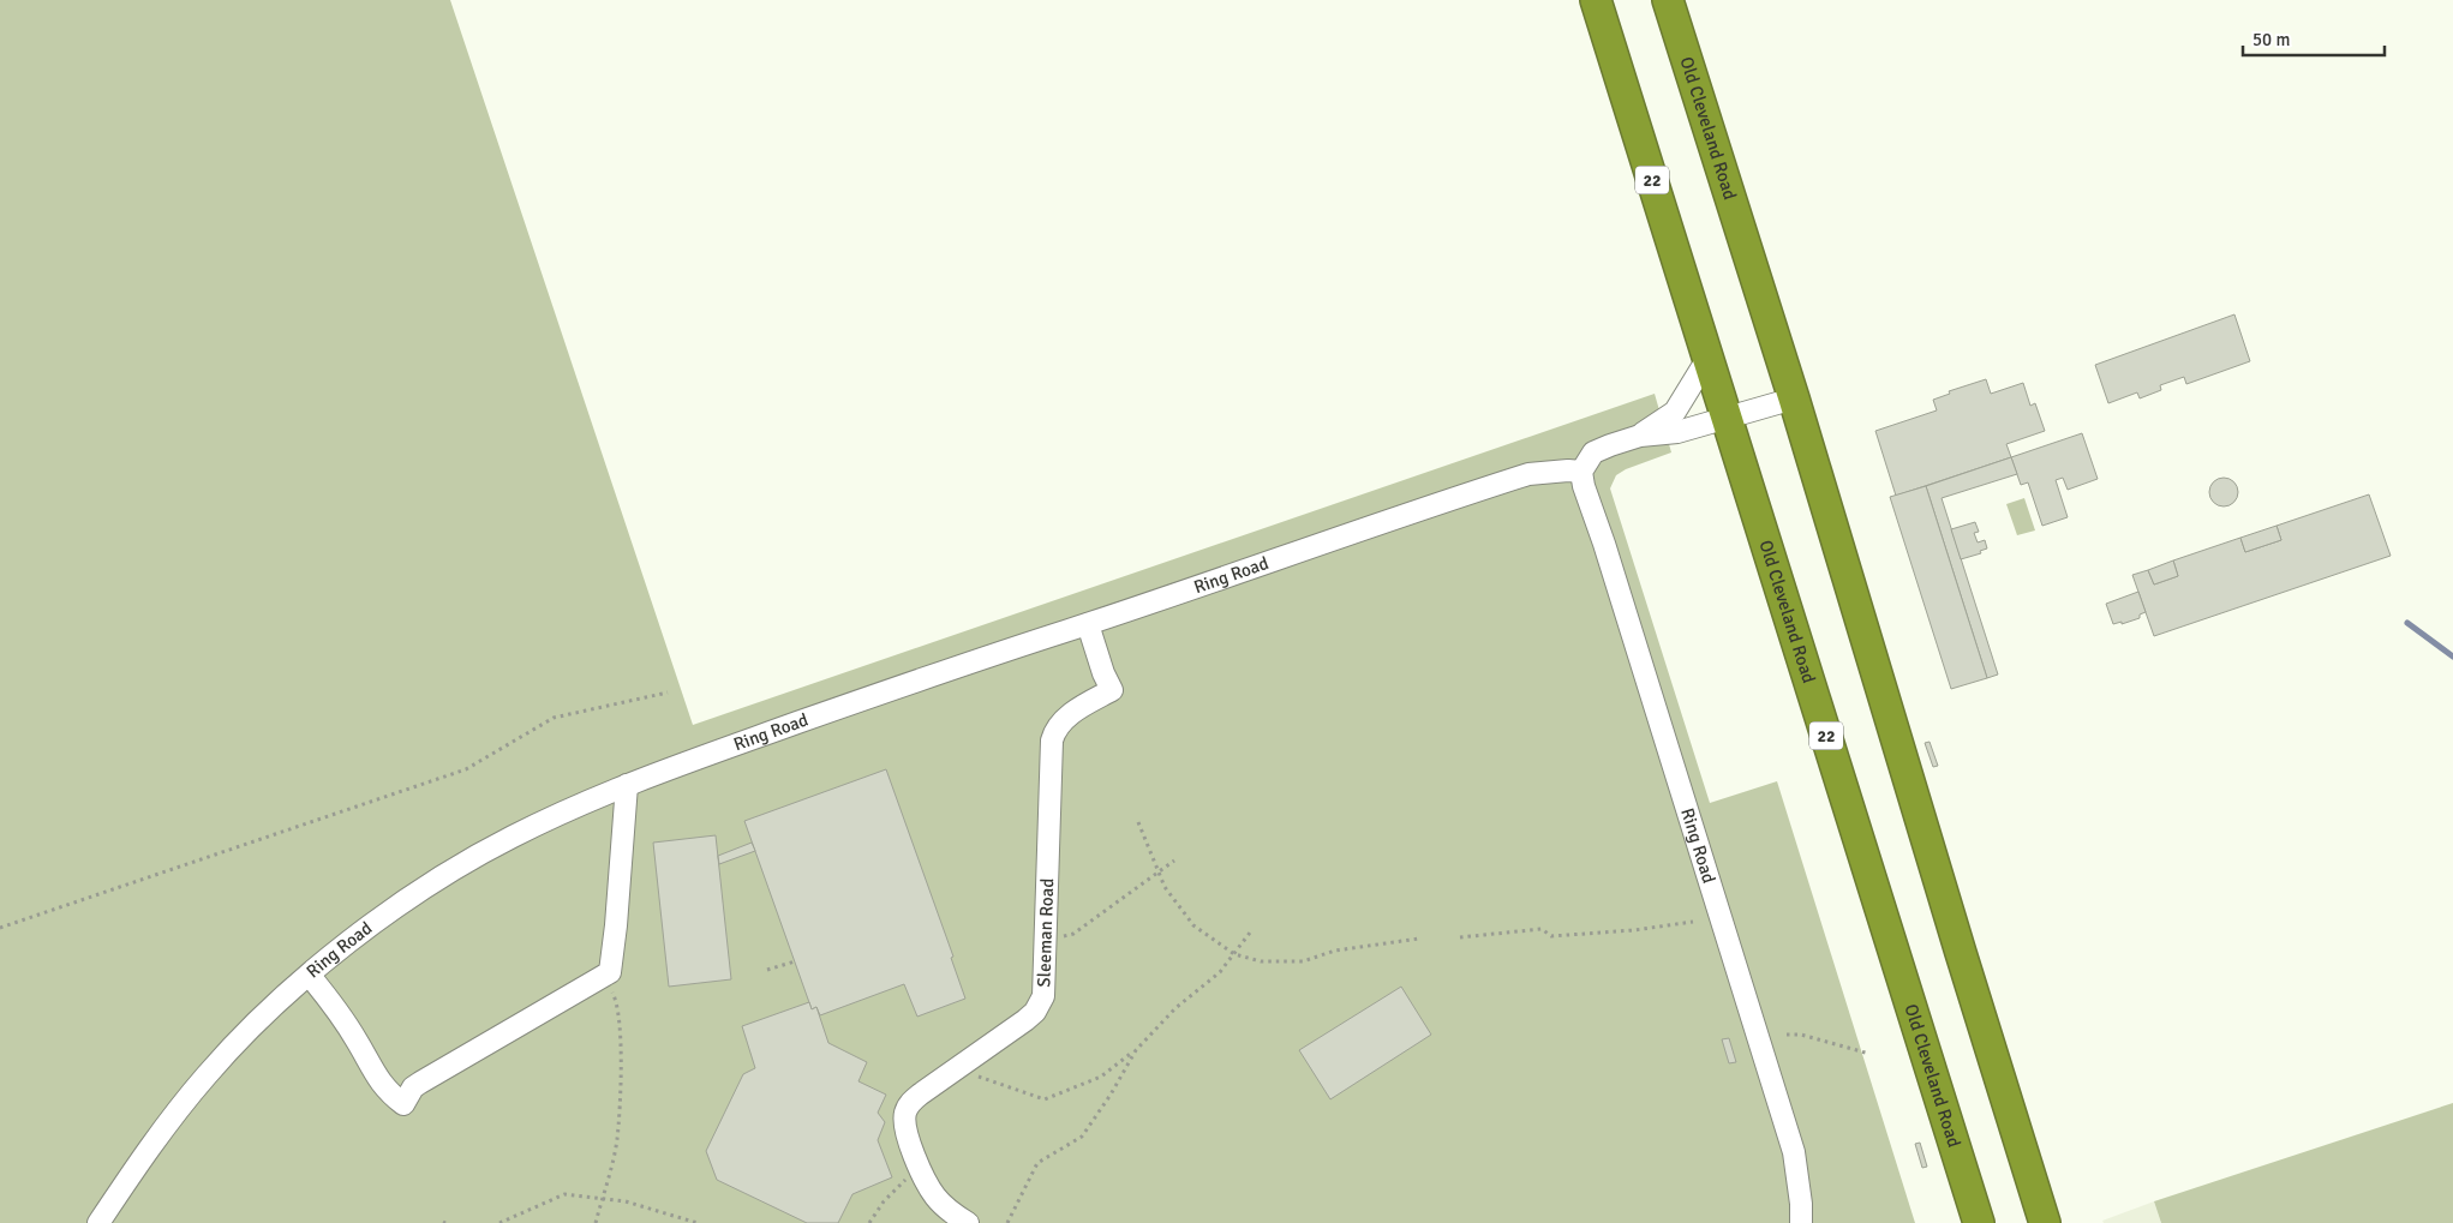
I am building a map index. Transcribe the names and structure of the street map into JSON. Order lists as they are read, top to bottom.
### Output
{
  "streets": {
    "highway": ["Old Cleveland Road", "22"],
    "lane": ["Ring Road", "Sleeman Road"]
  },
  "crossings": [
    ["Ring Road", "Sleeman Road"]
  ],
  "scale_bar": "50 m"
}
